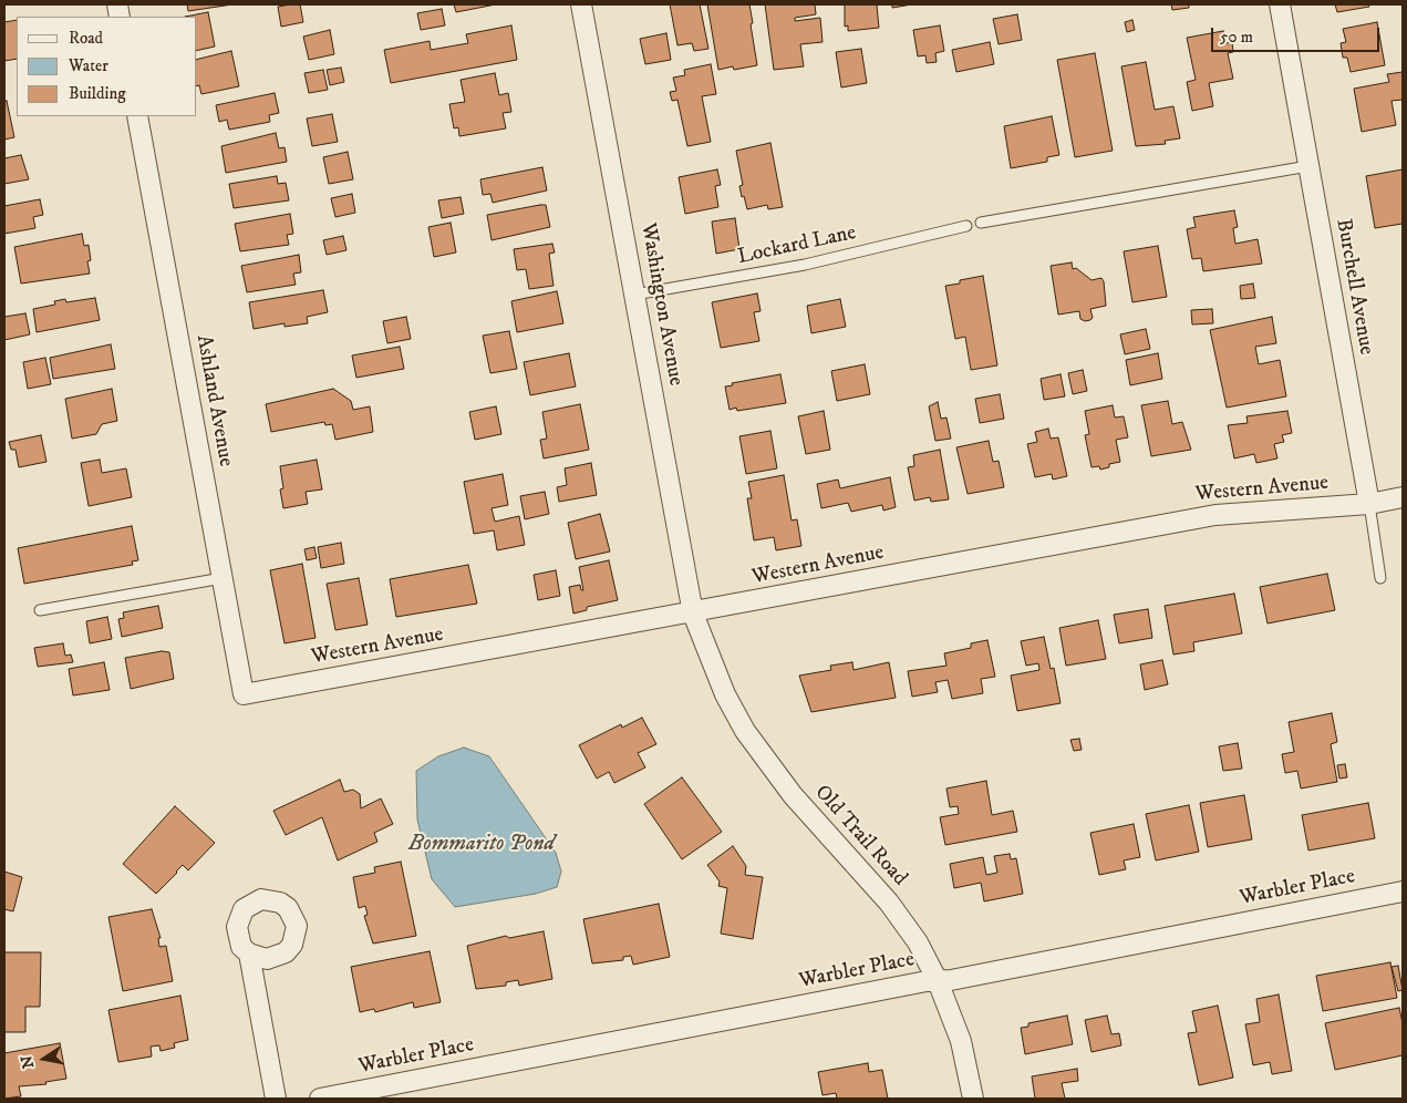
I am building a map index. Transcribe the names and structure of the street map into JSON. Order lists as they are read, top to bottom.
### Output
{
  "streets": {
    "street": [
      "Burchell Avenue",
      "Washington Avenue",
      "Ashland Avenue",
      "Western Avenue",
      "Old Trail Road",
      "Warbler Place"
    ],
    "lane": ["Lockard Lane"]
  },
  "crossings": [
    ["Lockard Lane", "Washington Avenue"],
    ["Burchell Avenue", "Western Avenue"],
    ["Washington Avenue", "Western Avenue"],
    ["Washington Avenue", "Old Trail Road"],
    ["Ashland Avenue", "Western Avenue"],
    ["Western Avenue", "Old Trail Road"],
    ["Old Trail Road", "Warbler Place"]
  ],
  "water": ["Bommarito Pond"],
  "legend": ["Road", "Water", "Building"],
  "scale_bar": "50 m",
  "north": "left"
}
